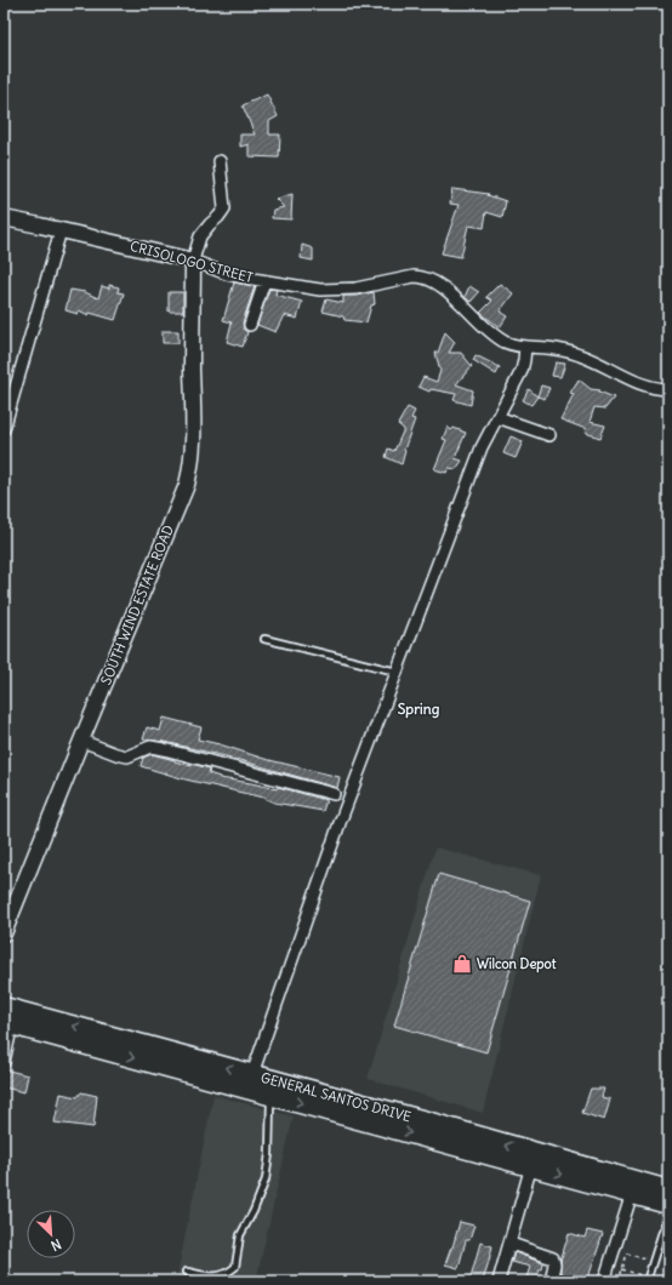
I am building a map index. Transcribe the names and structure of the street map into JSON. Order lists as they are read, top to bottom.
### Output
{
  "streets": {
    "highway": ["GENERAL SANTOS DRIVE"],
    "street": ["CRISOLOGO STREET", "SOUTH WIND ESTATE ROAD"]
  },
  "crossings": [
    ["CRISOLOGO STREET", "SOUTH WIND ESTATE ROAD"]
  ],
  "districts": ["Spring"],
  "places": {
    "shop": ["Wilcon Depot"]
  },
  "north": "bottom right"
}
